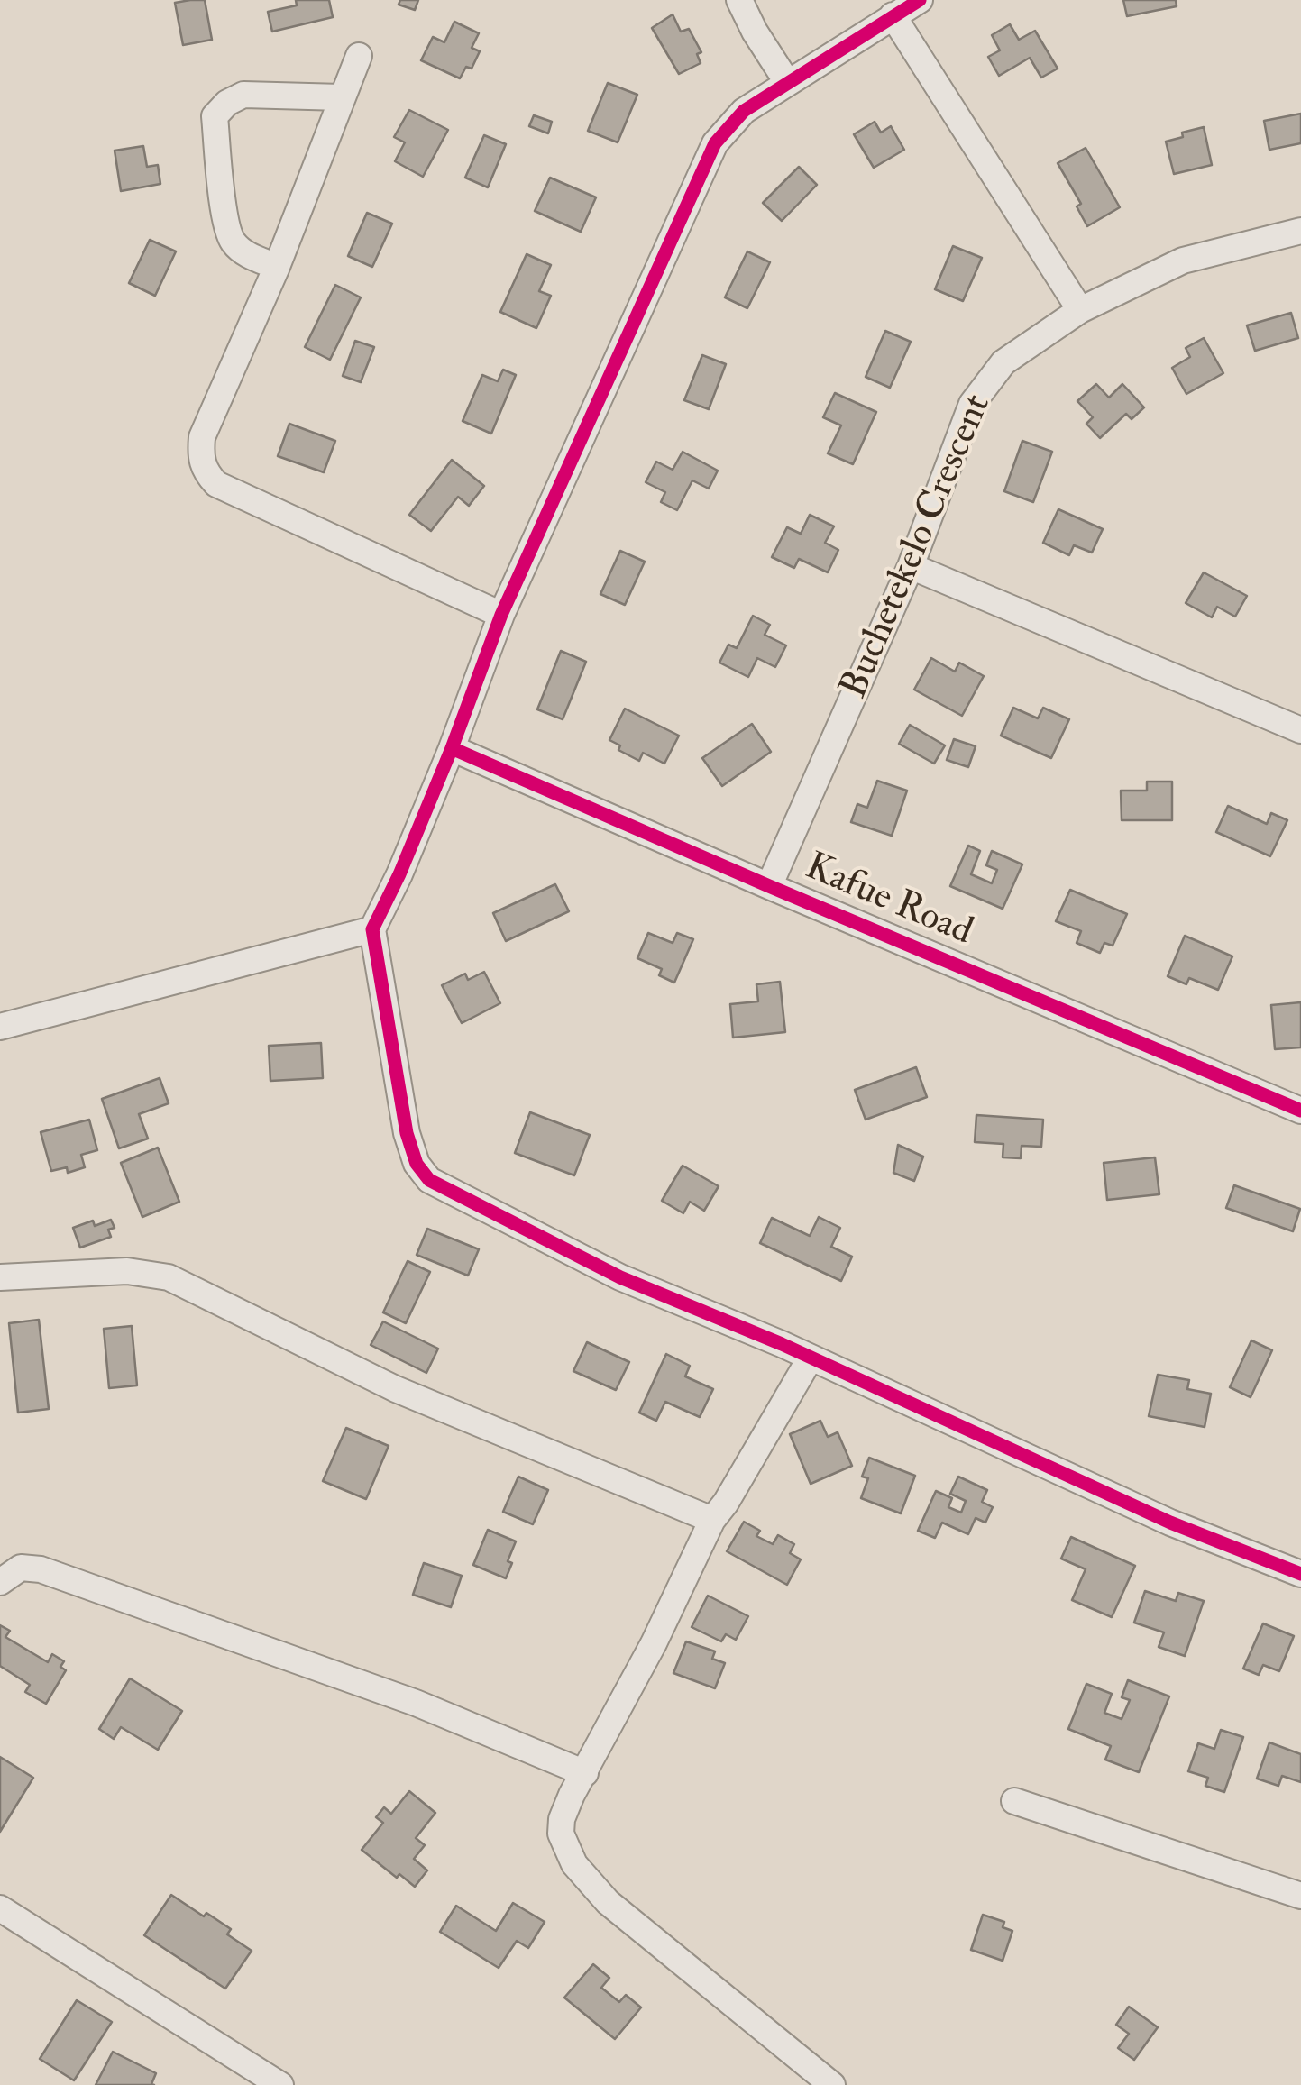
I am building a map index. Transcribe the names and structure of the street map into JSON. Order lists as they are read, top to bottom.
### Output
{
  "streets": {
    "street": ["Buchetekelo Crescent", "Kafue Road"]
  },
  "crossings": [
    ["Buchetekelo Crescent", "Kafue Road"]
  ]
}
